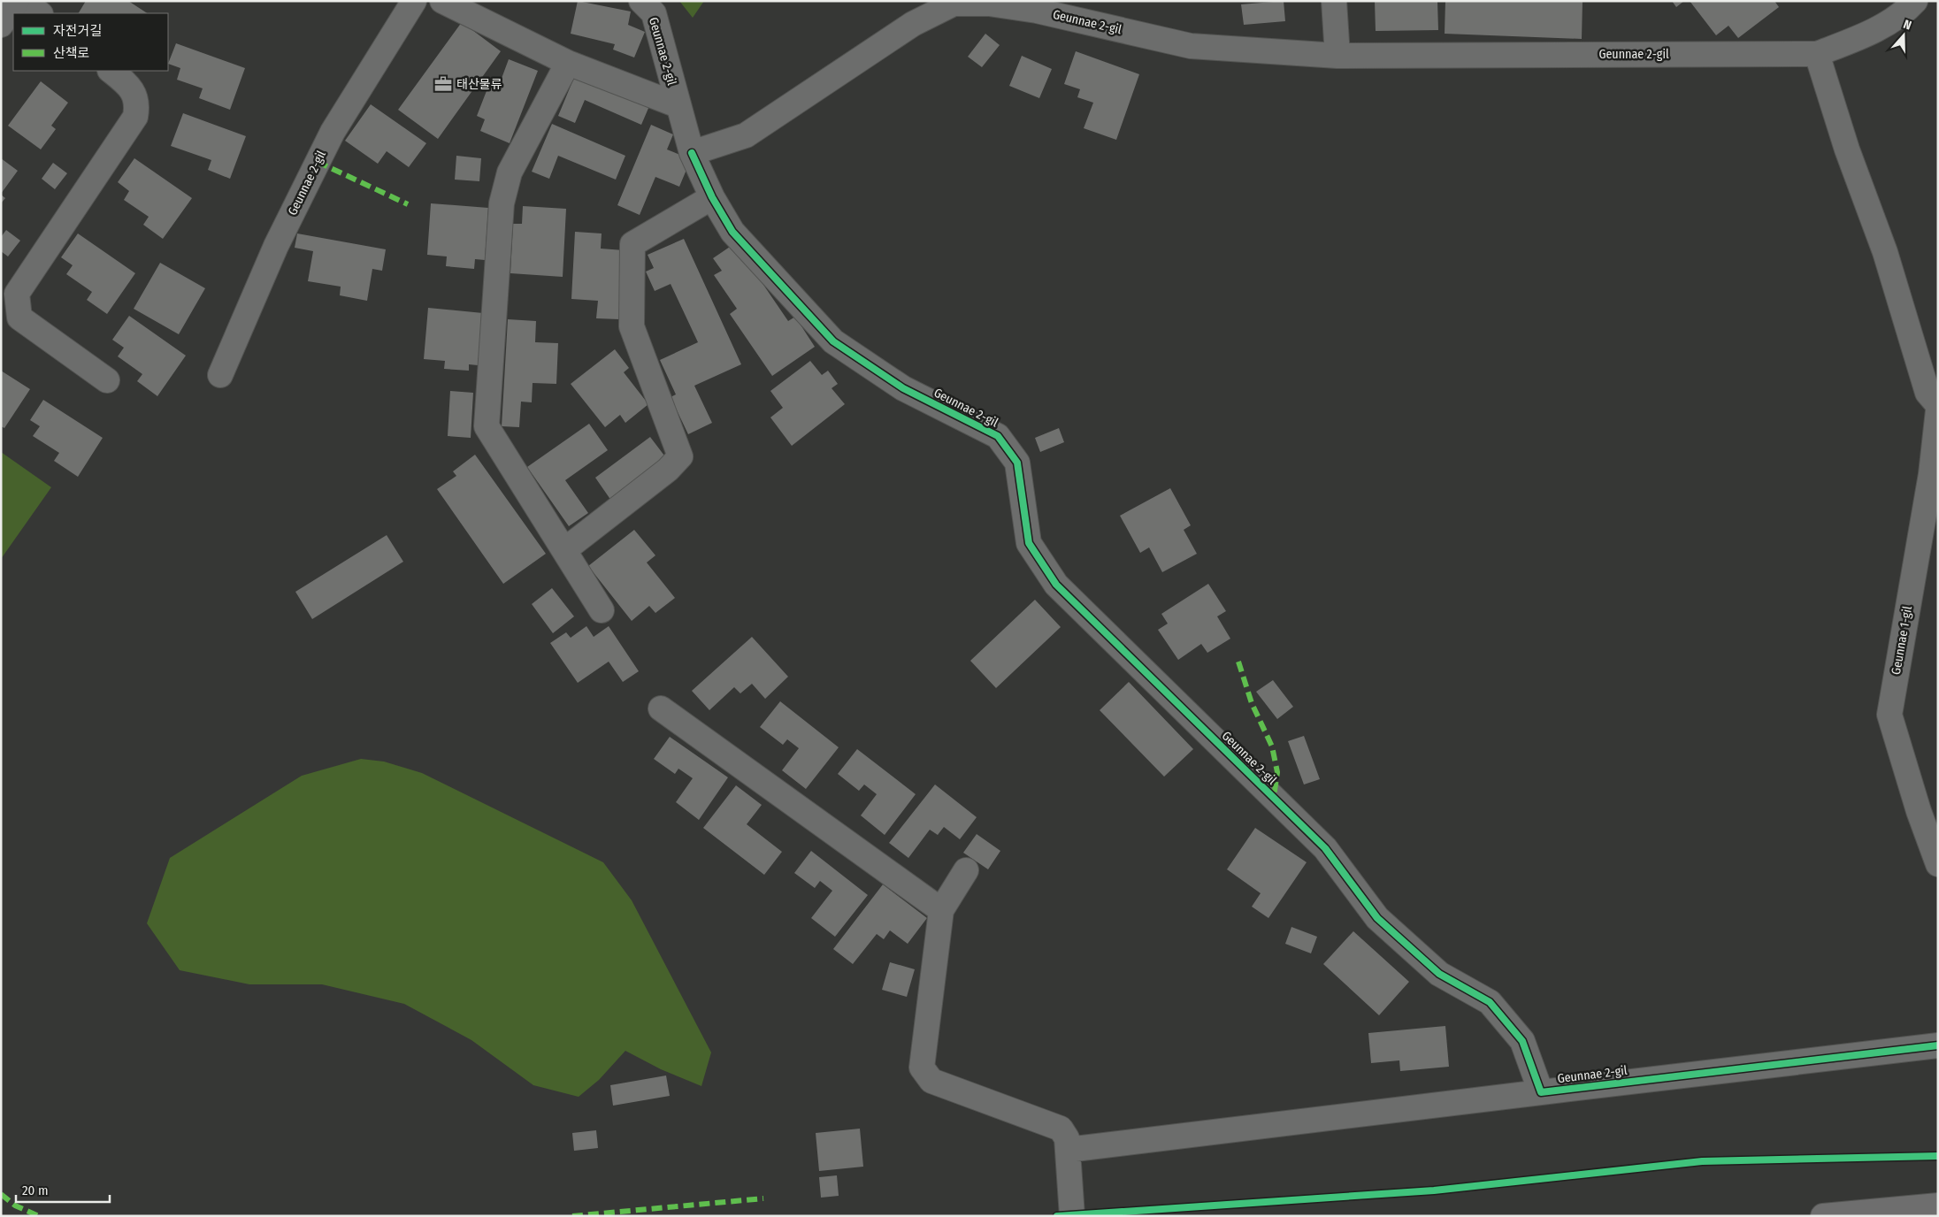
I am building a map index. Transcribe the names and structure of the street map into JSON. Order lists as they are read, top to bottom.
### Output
{
  "streets": {
    "street": ["Geunnae 2-gil", "Geunnae 1-gil"]
  },
  "places": {
    "office": ["태산물류"]
  },
  "legend": ["자전거길", "산책로"],
  "scale_bar": "20 m",
  "north": "top"
}
